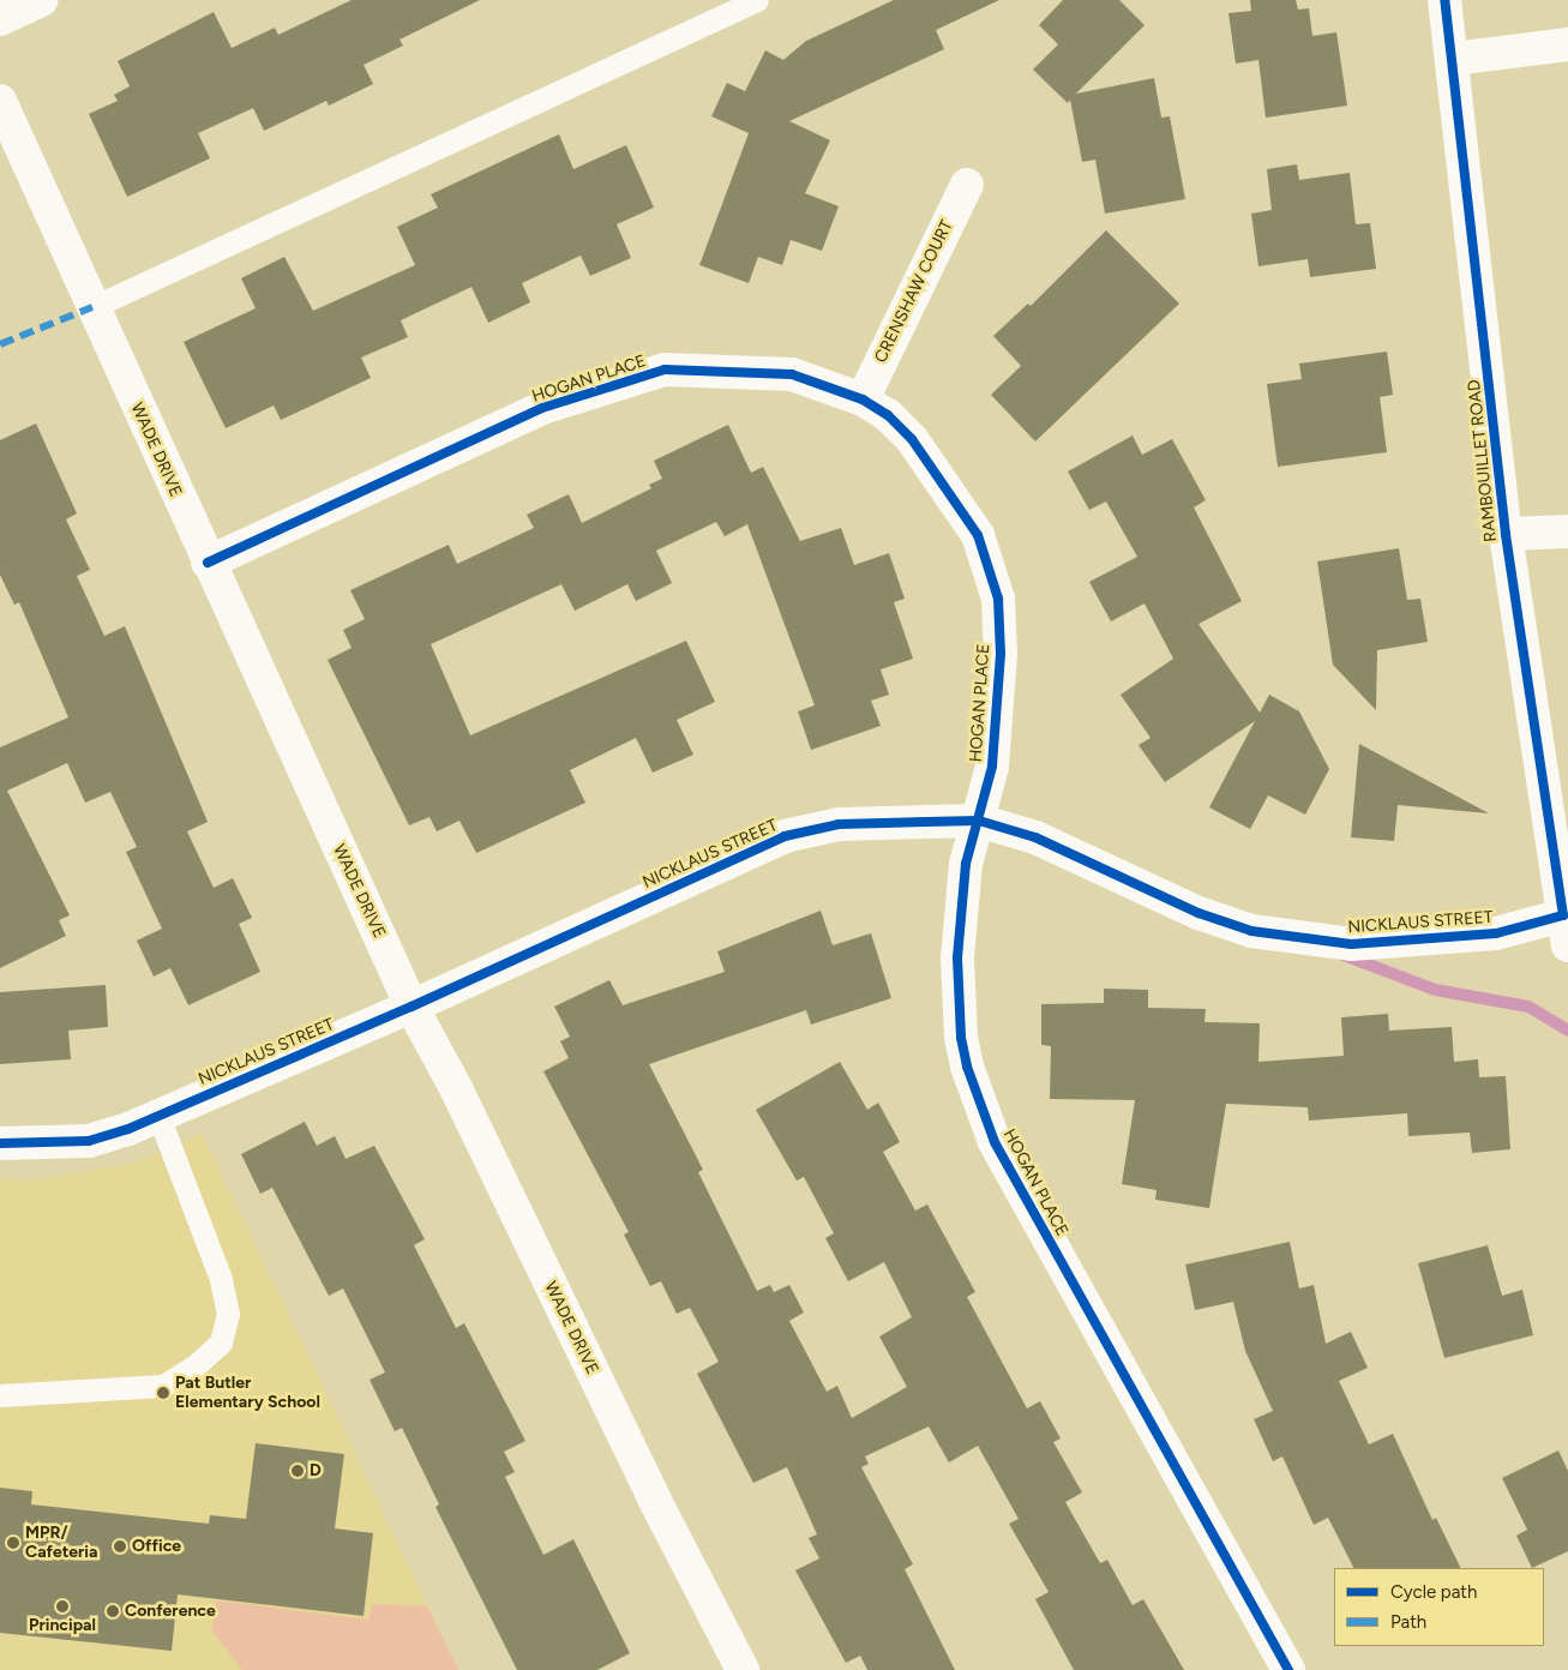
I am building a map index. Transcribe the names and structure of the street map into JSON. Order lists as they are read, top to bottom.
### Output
{
  "streets": {
    "street": [
      "CRENSHAW COURT",
      "HOGAN PLACE",
      "WADE DRIVE",
      "RAMBOUILLET ROAD",
      "NICKLAUS STREET"
    ]
  },
  "crossings": [
    ["CRENSHAW COURT", "HOGAN PLACE"],
    ["HOGAN PLACE", "WADE DRIVE"],
    ["HOGAN PLACE", "NICKLAUS STREET"],
    ["WADE DRIVE", "NICKLAUS STREET"],
    ["RAMBOUILLET ROAD", "NICKLAUS STREET"]
  ],
  "places": [
    "Pat Butler Elementary School",
    "D",
    "MPR/ Cafeteria",
    "Office",
    "Principal",
    "Conference"
  ],
  "legend": ["Cycle path", "Path"]
}
